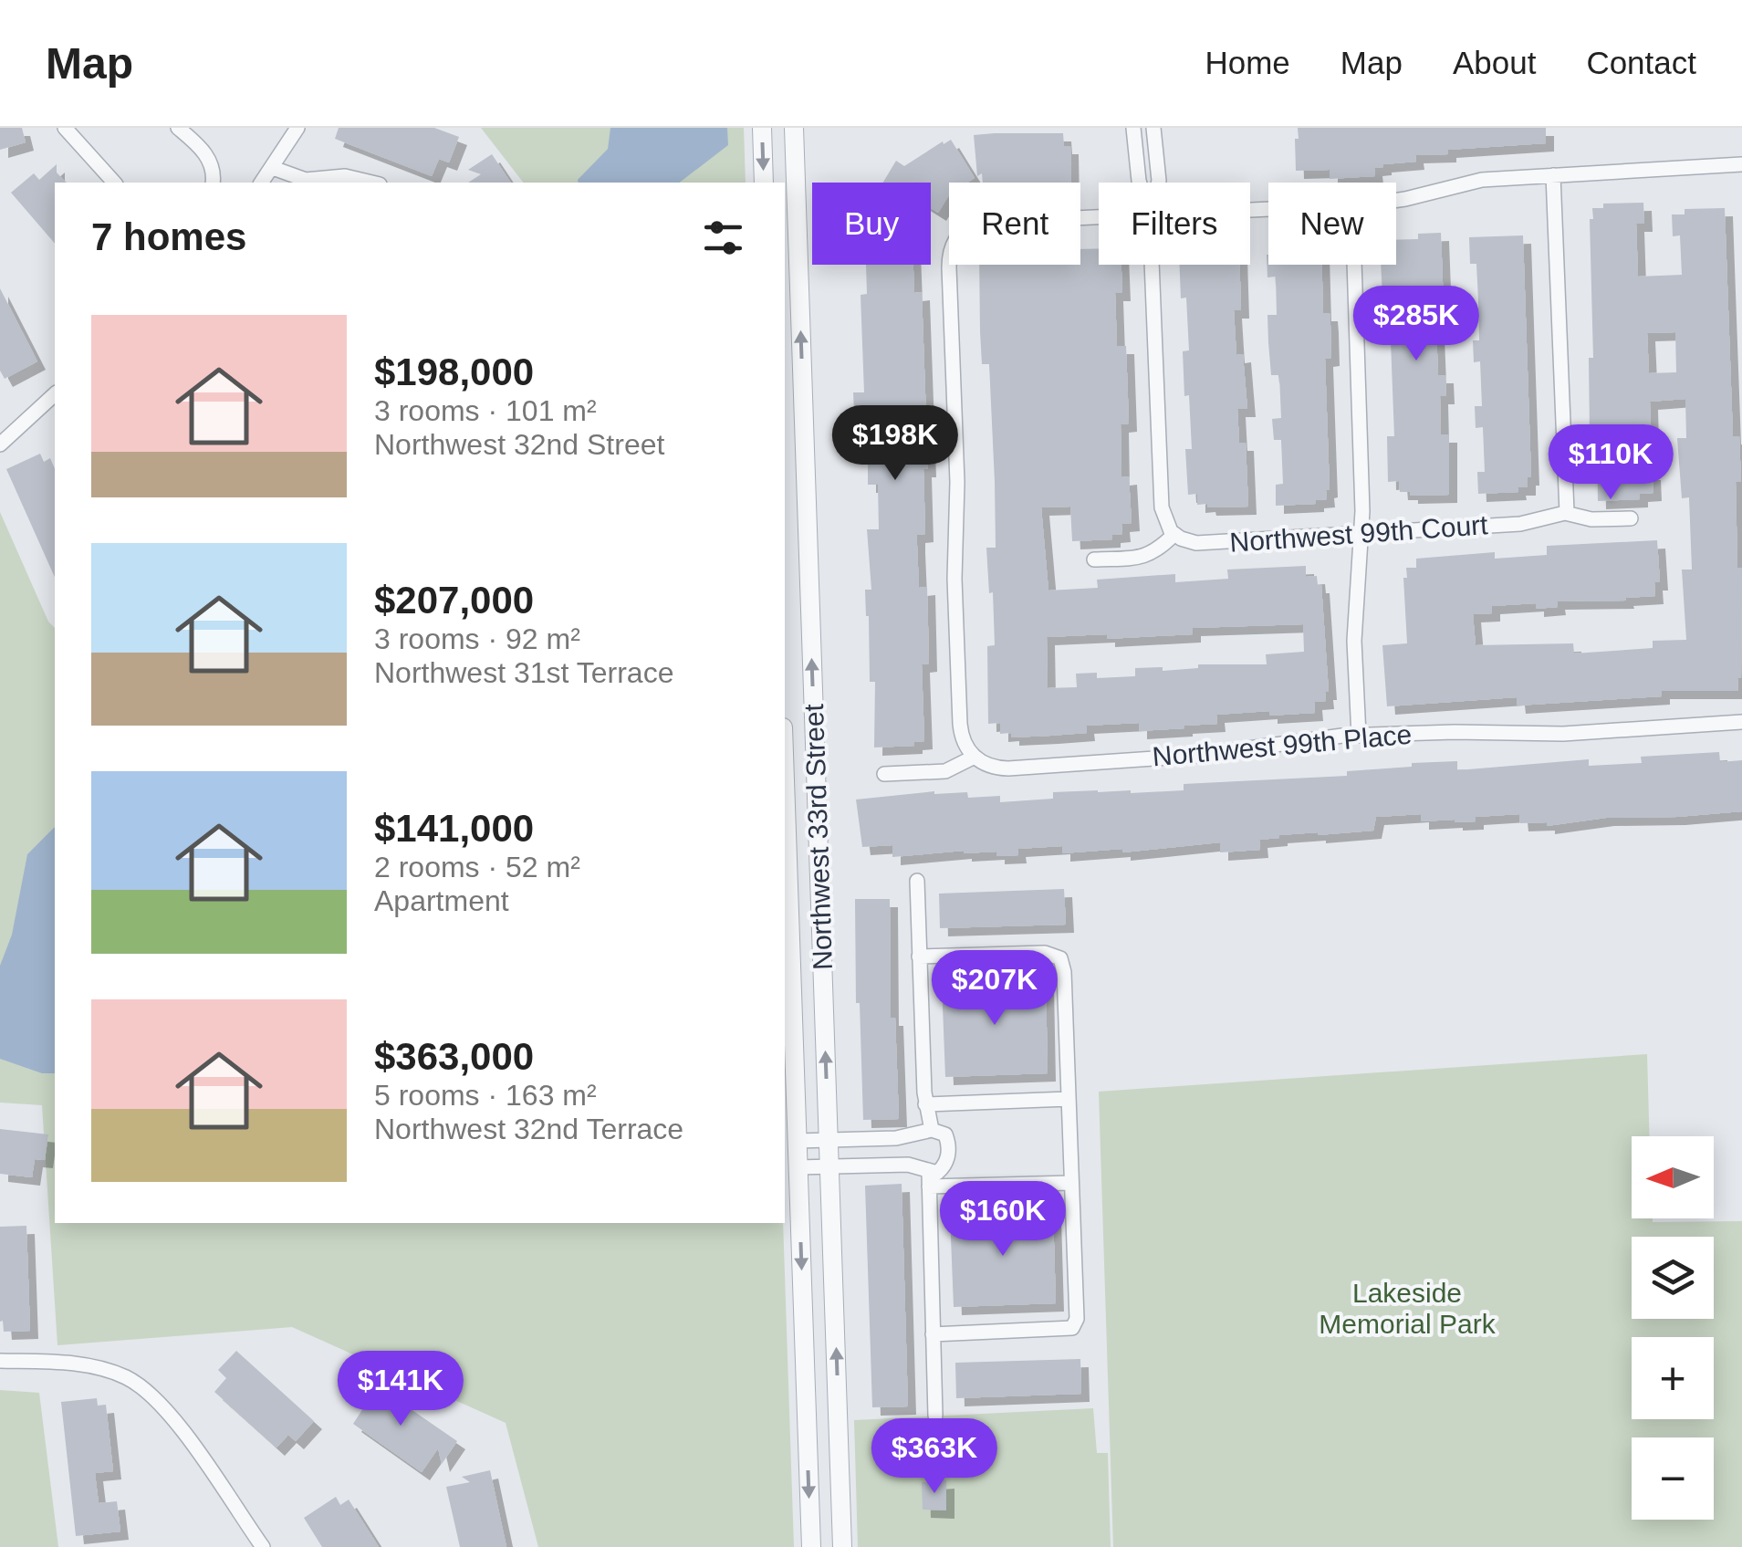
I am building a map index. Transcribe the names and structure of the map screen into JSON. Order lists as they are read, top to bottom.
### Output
{
  "streets": {
    "street": ["Northwest 99th Court", "Northwest 99th Place", "Northwest 33rd Street"]
  },
  "parks": ["Lakeside Memorial Park"],
  "north": "left",
  "page": {
    "header": "Map",
    "nav": [
      "Home",
      "Map",
      "About",
      "Contact"
    ],
    "chip": [
      "Buy",
      "Rent",
      "Filters",
      "New"
    ],
    "heading": "7 homes",
    "price": [
      "$285K",
      "$198K",
      "$110K",
      "$207K",
      "$160K",
      "$141K",
      "$363K"
    ],
    "list": [
      {
        "name": "$198,000",
        "note": "3 rooms · 101 m² · Northwest 32nd Street"
      },
      {
        "name": "$207,000",
        "note": "3 rooms · 92 m² · Northwest 31st Terrace"
      },
      {
        "name": "$141,000",
        "note": "2 rooms · 52 m² · Apartment"
      },
      {
        "name": "$363,000",
        "note": "5 rooms · 163 m² · Northwest 32nd Terrace"
      }
    ],
    "map_buttons": ["+", "−"]
  }
}
